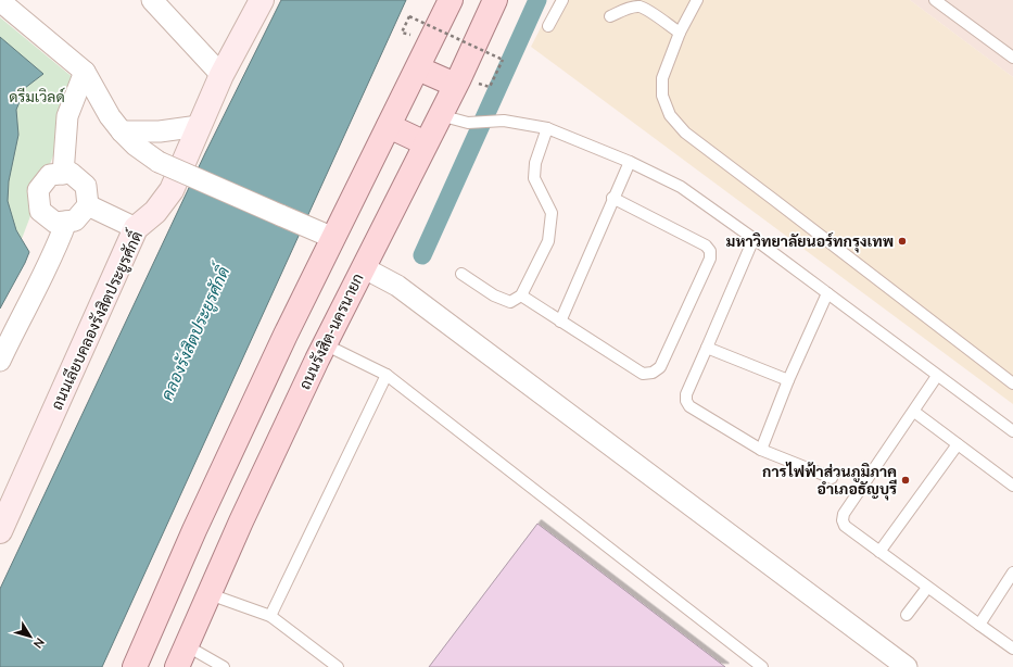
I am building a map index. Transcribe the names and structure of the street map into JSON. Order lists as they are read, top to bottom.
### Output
{
  "streets": {
    "main road": ["ถนนรังสิต-นครนายก"],
    "street": ["ถนนเลียบคลองรังสิตประยูรศักดิ์"]
  },
  "water": ["คลองรังสิตประยูรศักดิ์"],
  "parks": ["ดรีมเวิลด์"],
  "places": ["มหาวิทยาลัยนอร์ทกรุงเทพ", "การไฟฟ้าส่วนภูมิภาค อำเภอธัญบุรี"],
  "north": "bottom right"
}
